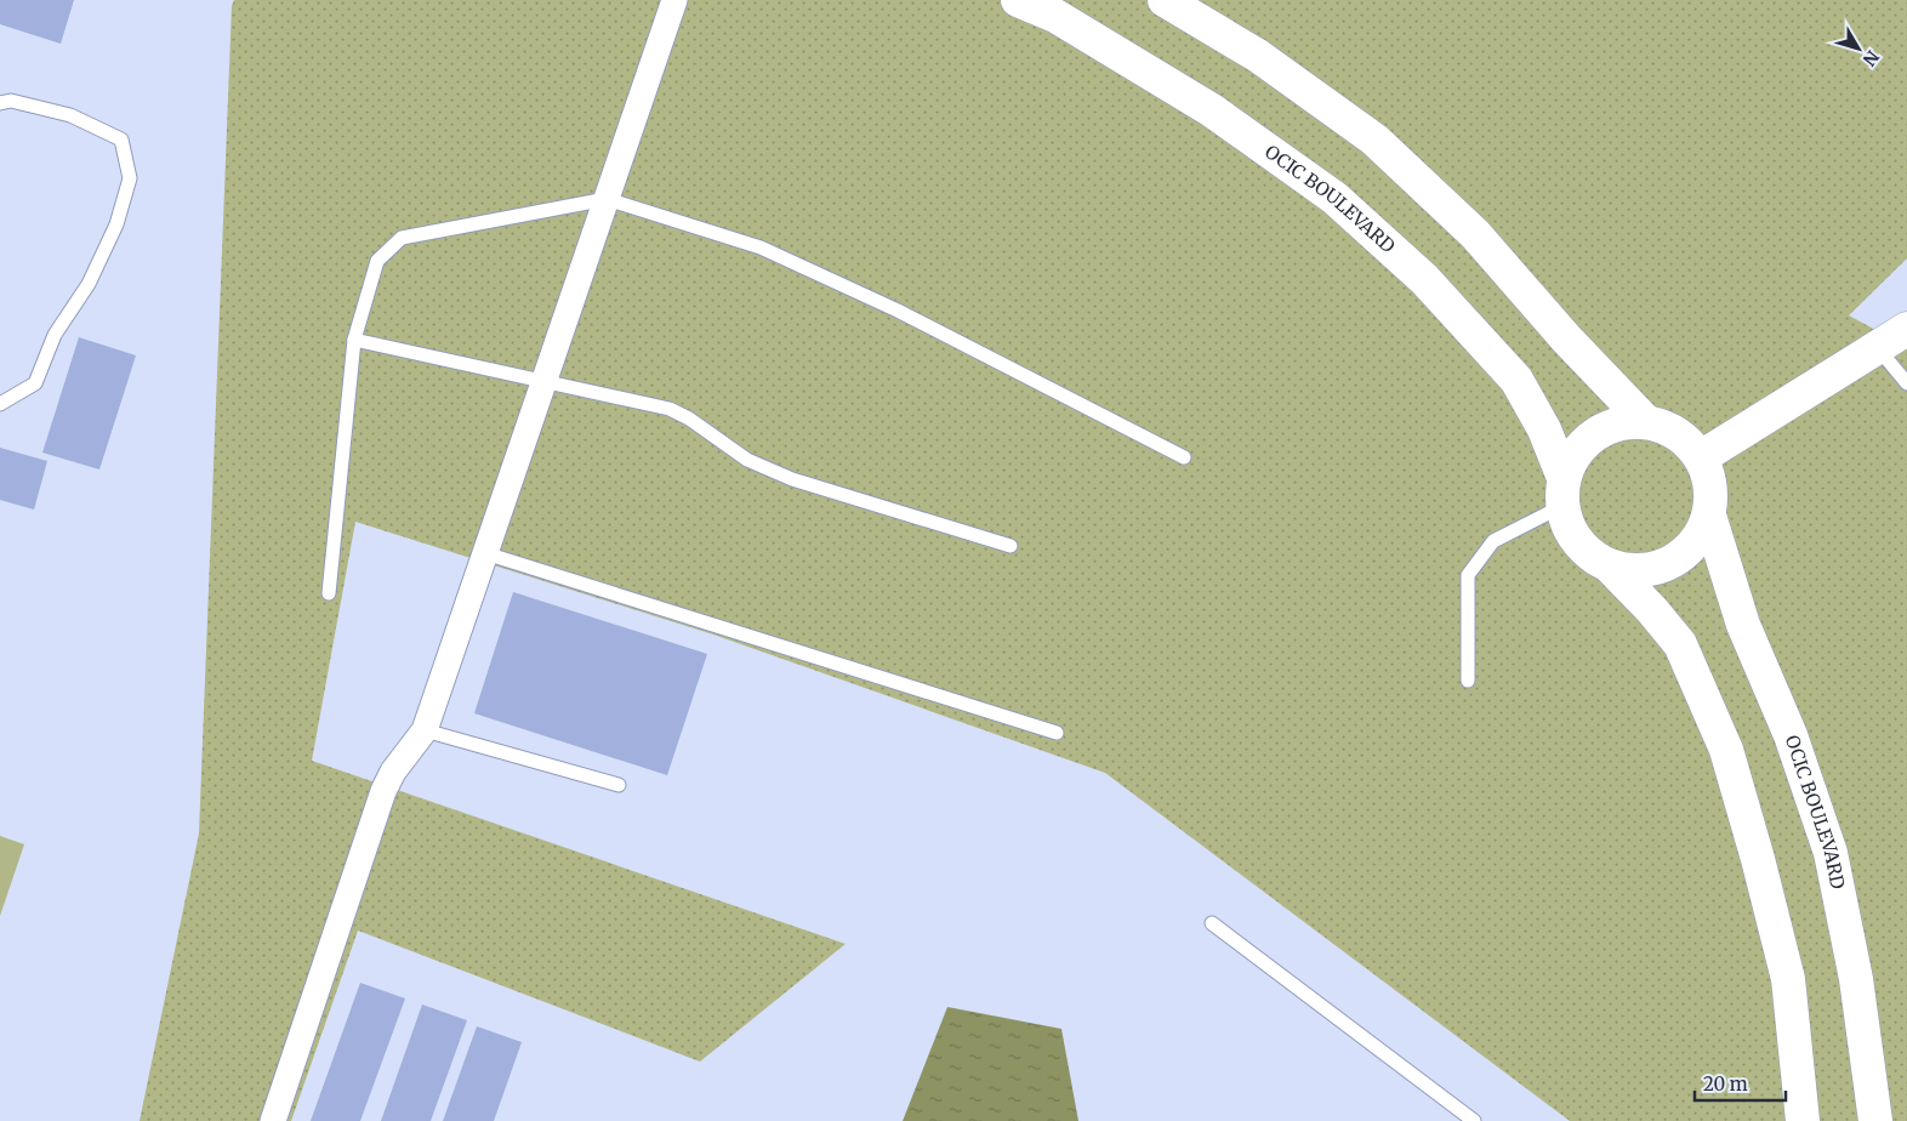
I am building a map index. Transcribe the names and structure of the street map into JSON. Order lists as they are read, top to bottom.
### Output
{
  "streets": {
    "street": ["OCIC BOULEVARD"]
  },
  "scale_bar": "20 m",
  "north": "bottom right"
}
